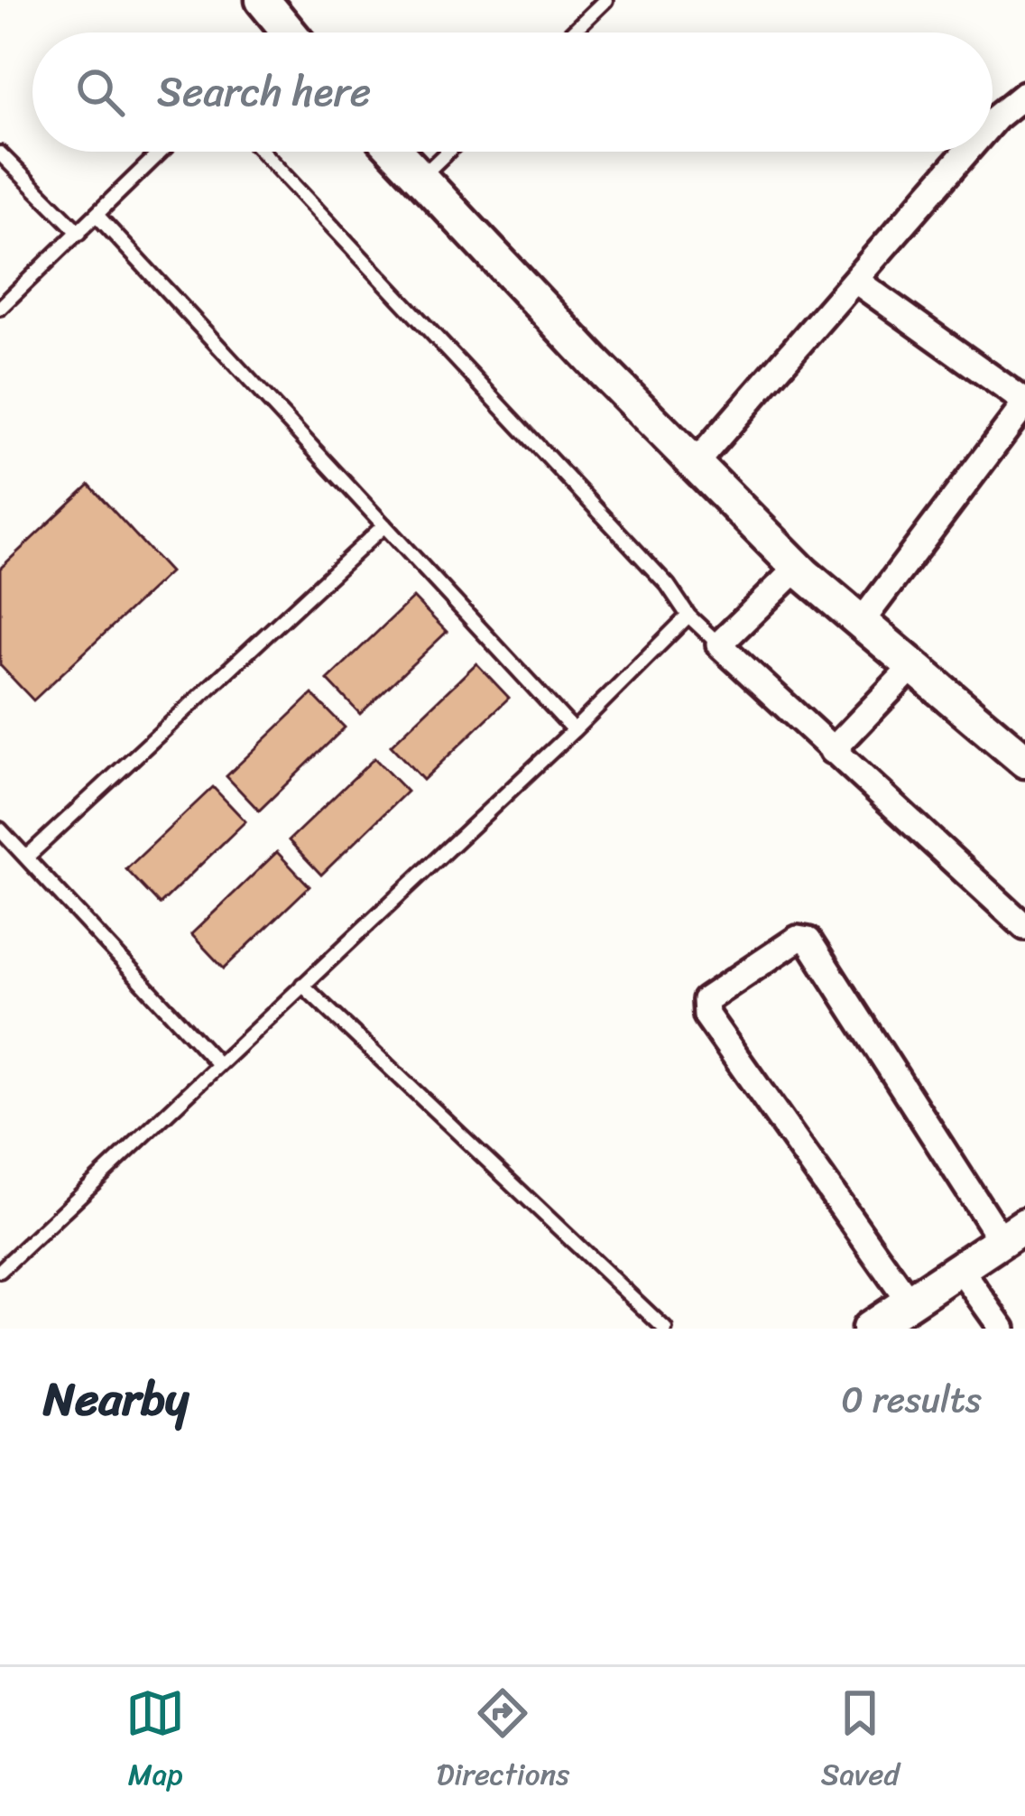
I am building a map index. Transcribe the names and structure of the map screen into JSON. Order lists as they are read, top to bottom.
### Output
{
  "page": {
    "search": "Search here",
    "heading": ["Nearby", "0 results"],
    "nav": ["Map", "Directions", "Saved"]
  }
}
